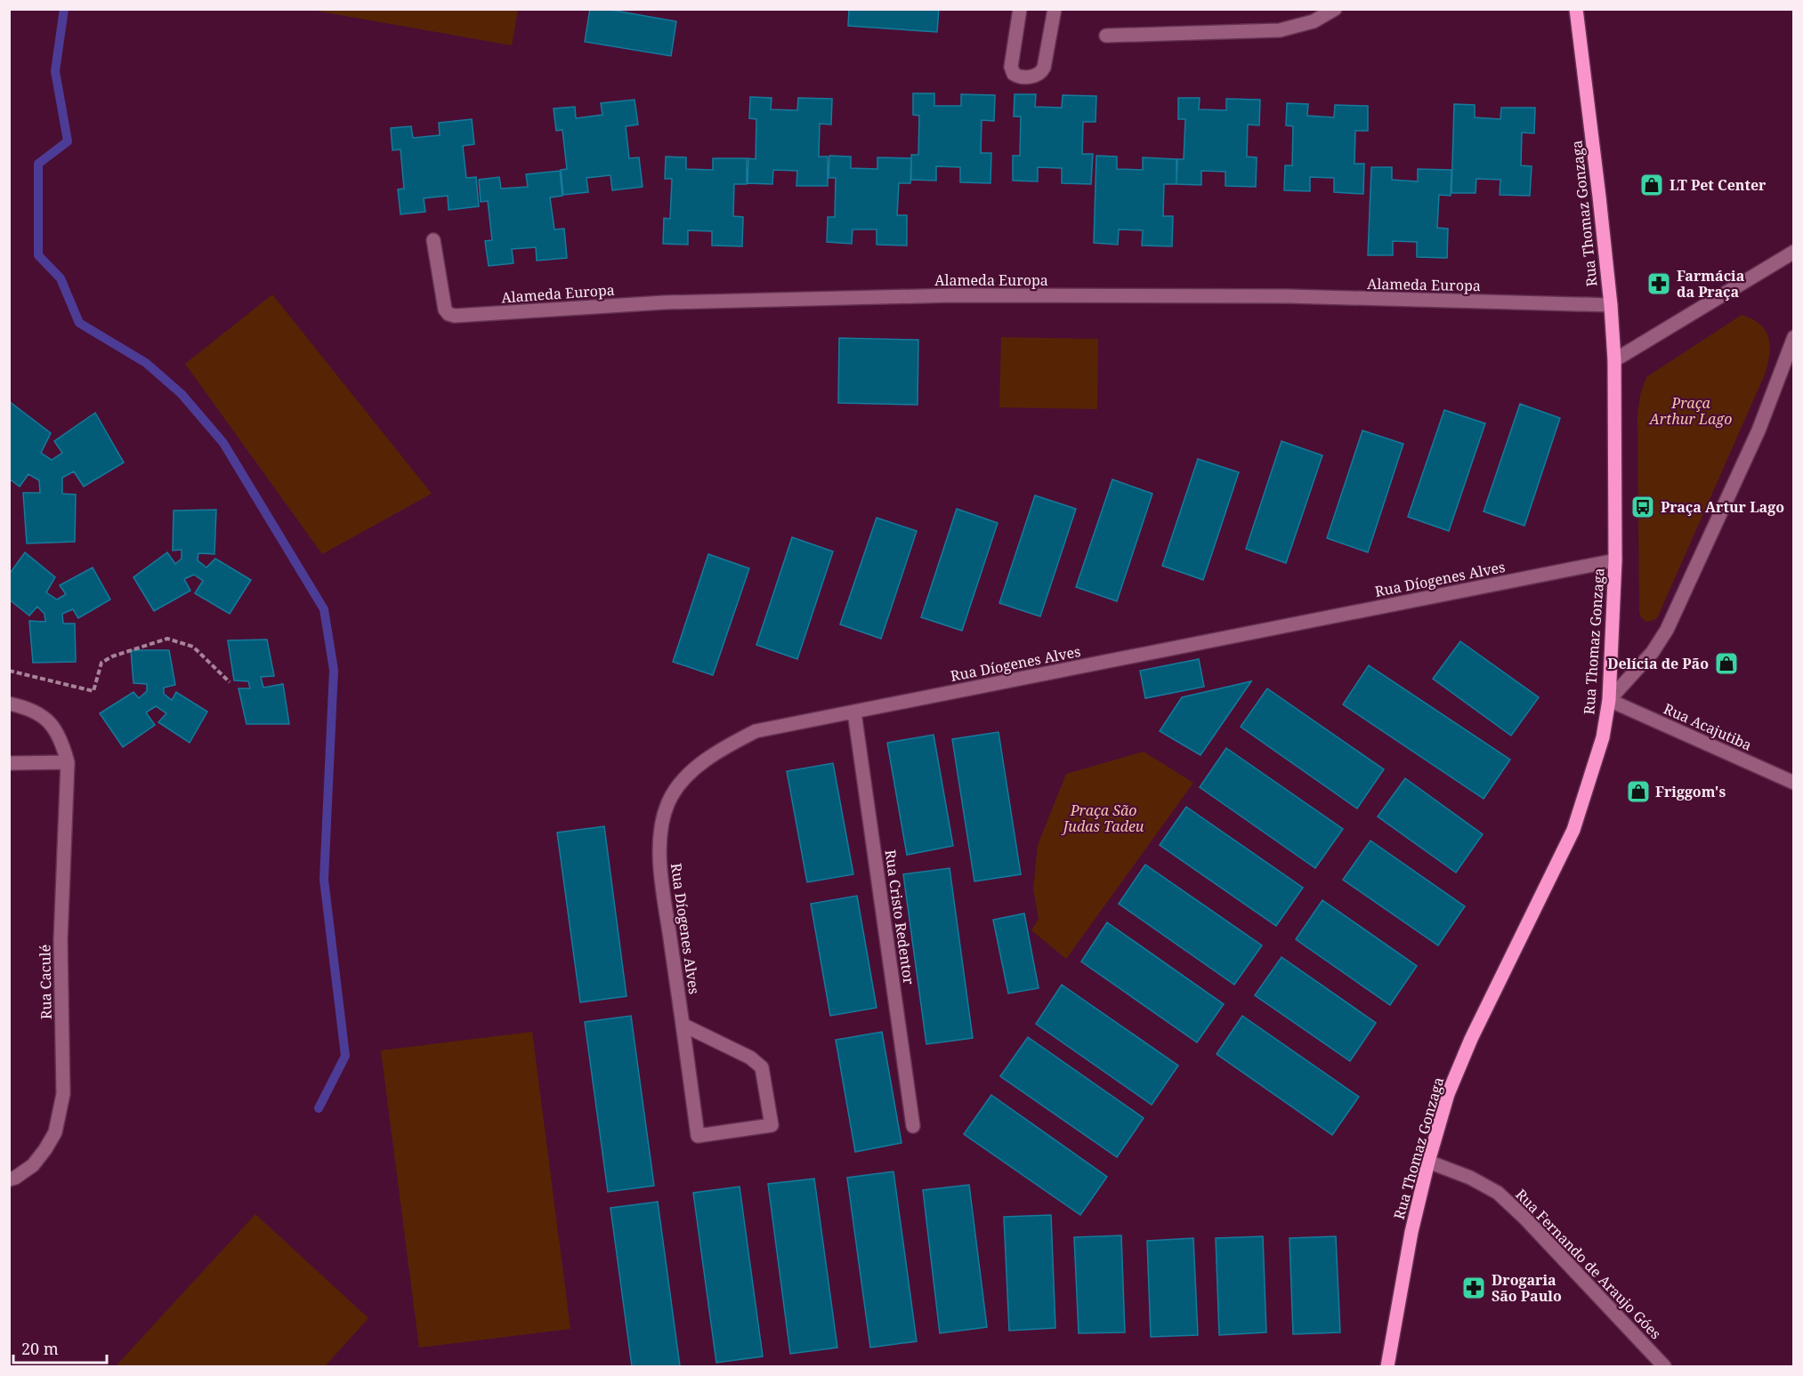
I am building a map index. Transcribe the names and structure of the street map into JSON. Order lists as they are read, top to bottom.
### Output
{
  "streets": {
    "main road": ["Rua Thomaz Gonzaga"],
    "street": [
      "Alameda Europa",
      "Rua Díogenes Alves",
      "Rua Acajutiba",
      "Rua Cristo Redentor",
      "Rua Caculé",
      "Rua Fernando de Araujo Góes"
    ]
  },
  "crossings": [
    ["Rua Thomaz Gonzaga", "Alameda Europa"],
    ["Rua Thomaz Gonzaga", "Rua Díogenes Alves"],
    ["Rua Thomaz Gonzaga", "Rua Acajutiba"],
    ["Rua Thomaz Gonzaga", "Rua Fernando de Araujo Góes"],
    ["Rua Díogenes Alves", "Rua Cristo Redentor"]
  ],
  "parks": ["Praça Arthur Lago", "Praça São Judas Tadeu"],
  "places": {
    "shop": ["LT Pet Center", "Delícia de Pão", "Friggom's"],
    "pharmacy": ["Farmácia da Praça", "Drogaria São Paulo"],
    "bus stop": ["Praça Artur Lago"]
  },
  "scale_bar": "20 m"
}
